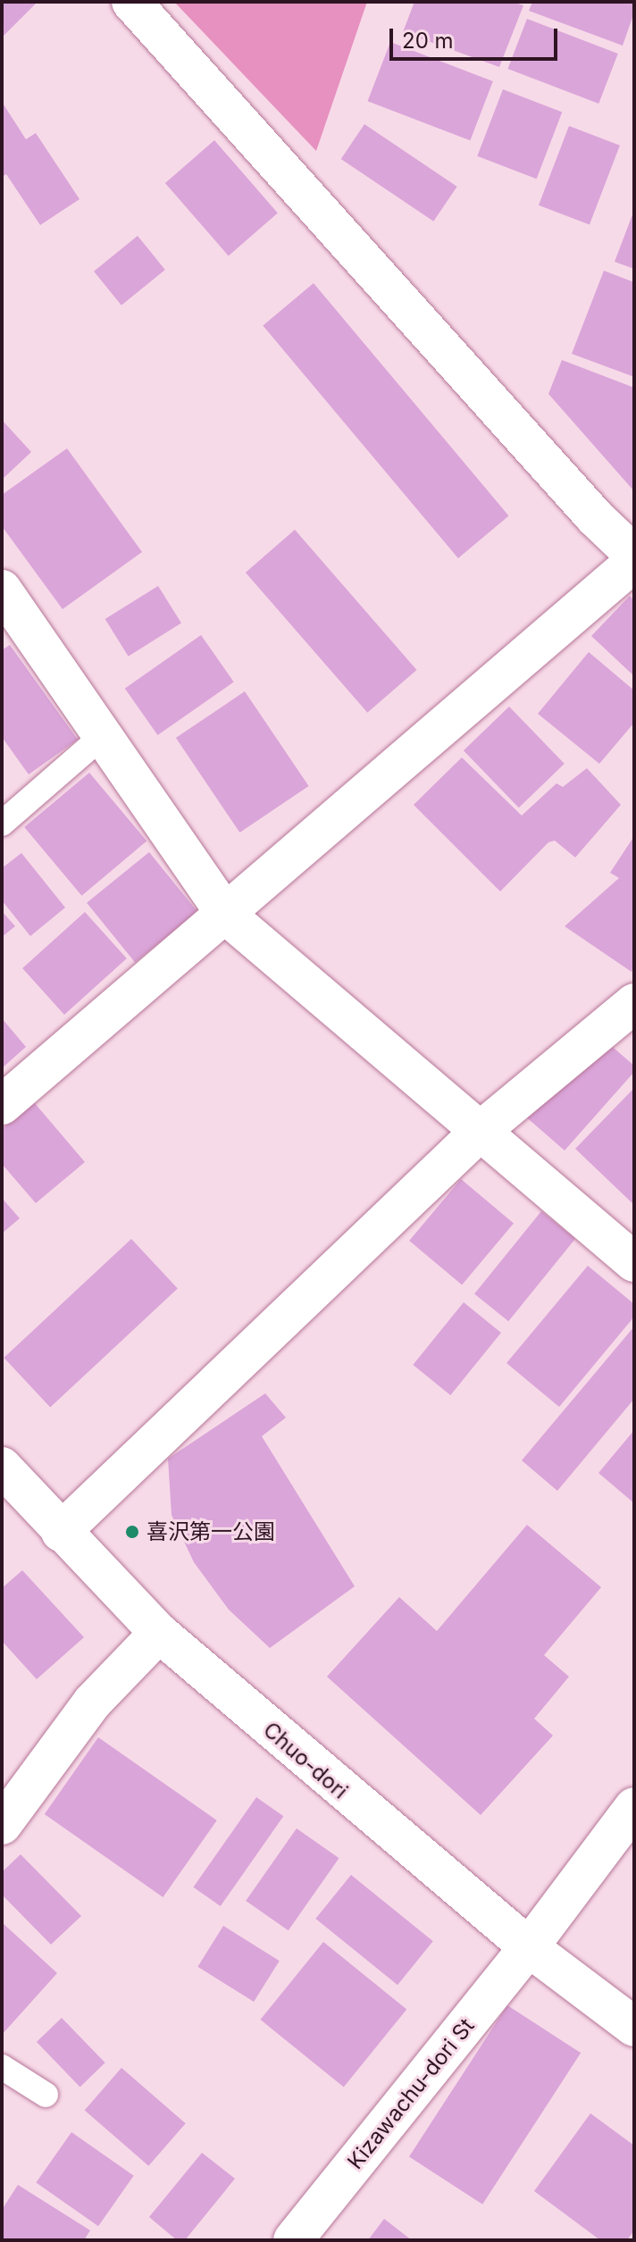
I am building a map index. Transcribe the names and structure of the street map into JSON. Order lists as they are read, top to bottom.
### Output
{
  "streets": {
    "street": ["Chuo-dori", "Kizawachu-dori St"]
  },
  "crossings": [
    ["Chuo-dori", "Kizawachu-dori St"]
  ],
  "places": ["喜沢第一公園"],
  "scale_bar": "20 m"
}
